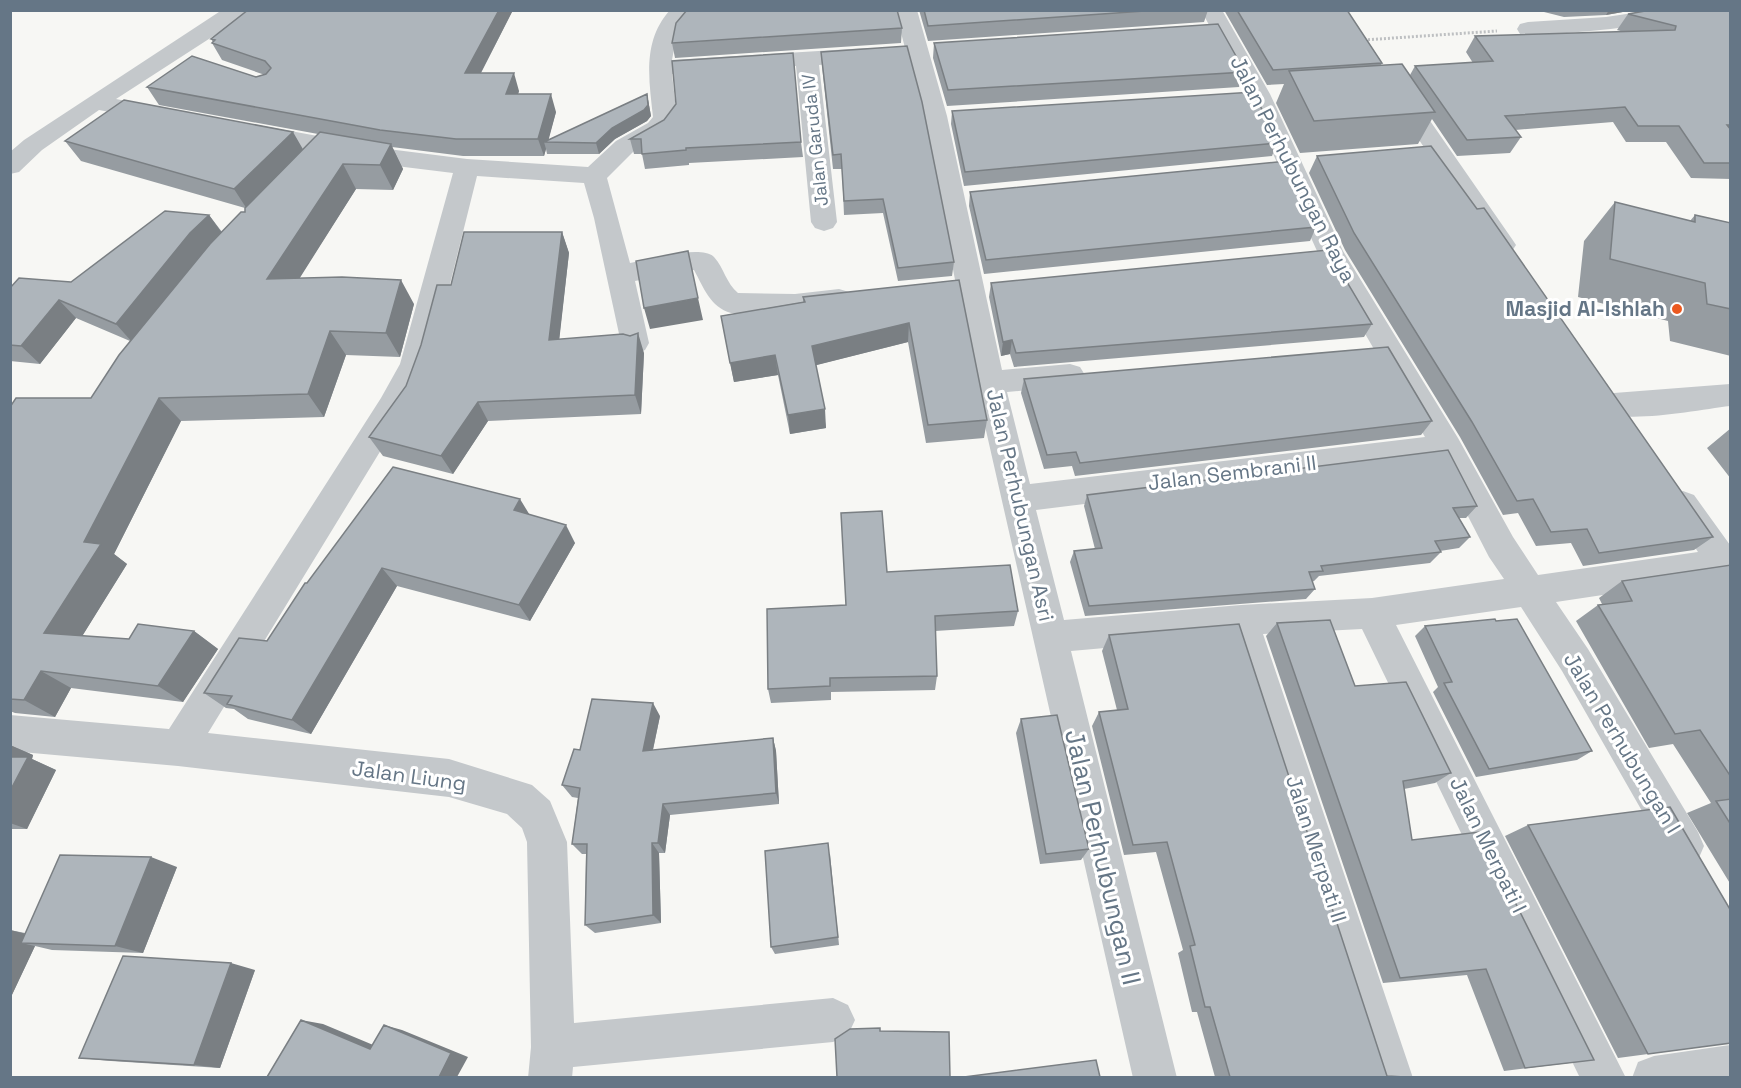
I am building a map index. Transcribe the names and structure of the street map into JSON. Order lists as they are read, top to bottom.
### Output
{
  "streets": {
    "street": [
      "Jalan Garuda IV",
      "Jalan Perhubungan Raya",
      "Jalan Sembrani II",
      "Jalan Perhubungan Asri",
      "Jalan Perhubungan I",
      "Jalan Liung",
      "Jalan Merpati I",
      "Jalan Merpati II",
      "Jalan Perhubungan II"
    ]
  },
  "crossings": [
    ["Jalan Perhubungan Raya", "Jalan Sembrani II"],
    ["Jalan Perhubungan Raya", "Jalan Perhubungan Asri"],
    ["Jalan Perhubungan Raya", "Jalan Perhubungan I"],
    ["Jalan Sembrani II", "Jalan Perhubungan Asri"],
    ["Jalan Perhubungan Asri", "Jalan Perhubungan I"],
    ["Jalan Perhubungan Asri", "Jalan Merpati I"],
    ["Jalan Perhubungan Asri", "Jalan Merpati II"],
    ["Jalan Perhubungan Asri", "Jalan Perhubungan II"]
  ],
  "places": ["Masjid Al-Ishlah"]
}
